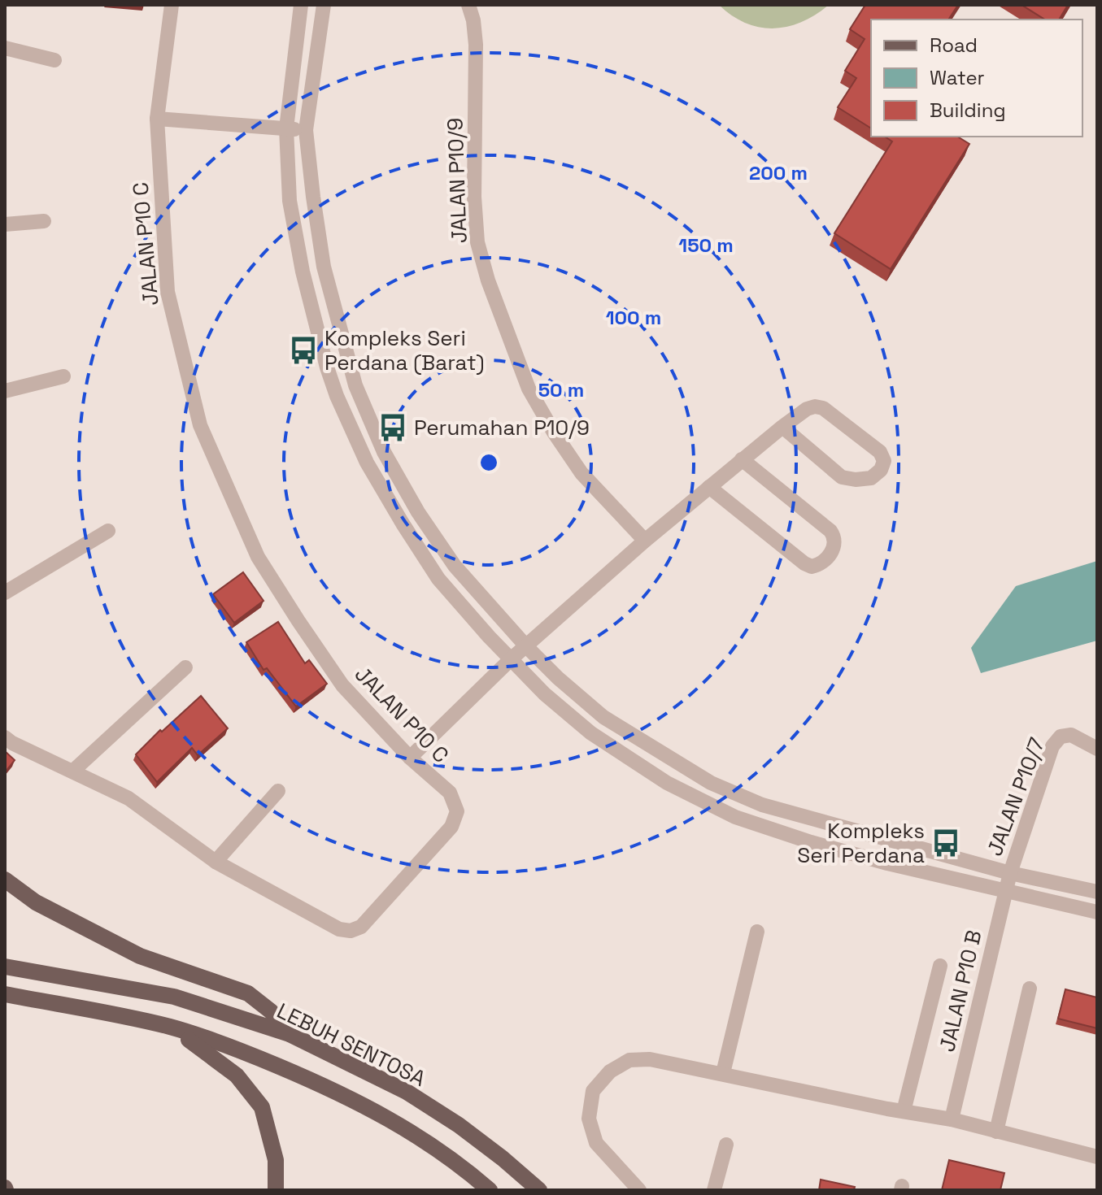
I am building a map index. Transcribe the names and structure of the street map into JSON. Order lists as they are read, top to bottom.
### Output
{
  "streets": {
    "main road": ["LEBUH SENTOSA"],
    "street": [
      "JALAN P10/9",
      "JALAN P10 C",
      "JALAN P10/7",
      "JALAN P10 B"
    ]
  },
  "crossings": [
    ["JALAN P10/7", "JALAN P10 B"]
  ],
  "places": {
    "bus stop": ["Kompleks Seri Perdana (Barat)", "Perumahan P10/9", "Kompleks Seri Perdana"]
  },
  "legend": ["Road", "Water", "Building"],
  "rings": [
    "200 m",
    "150 m",
    "100 m",
    "50 m"
  ]
}
